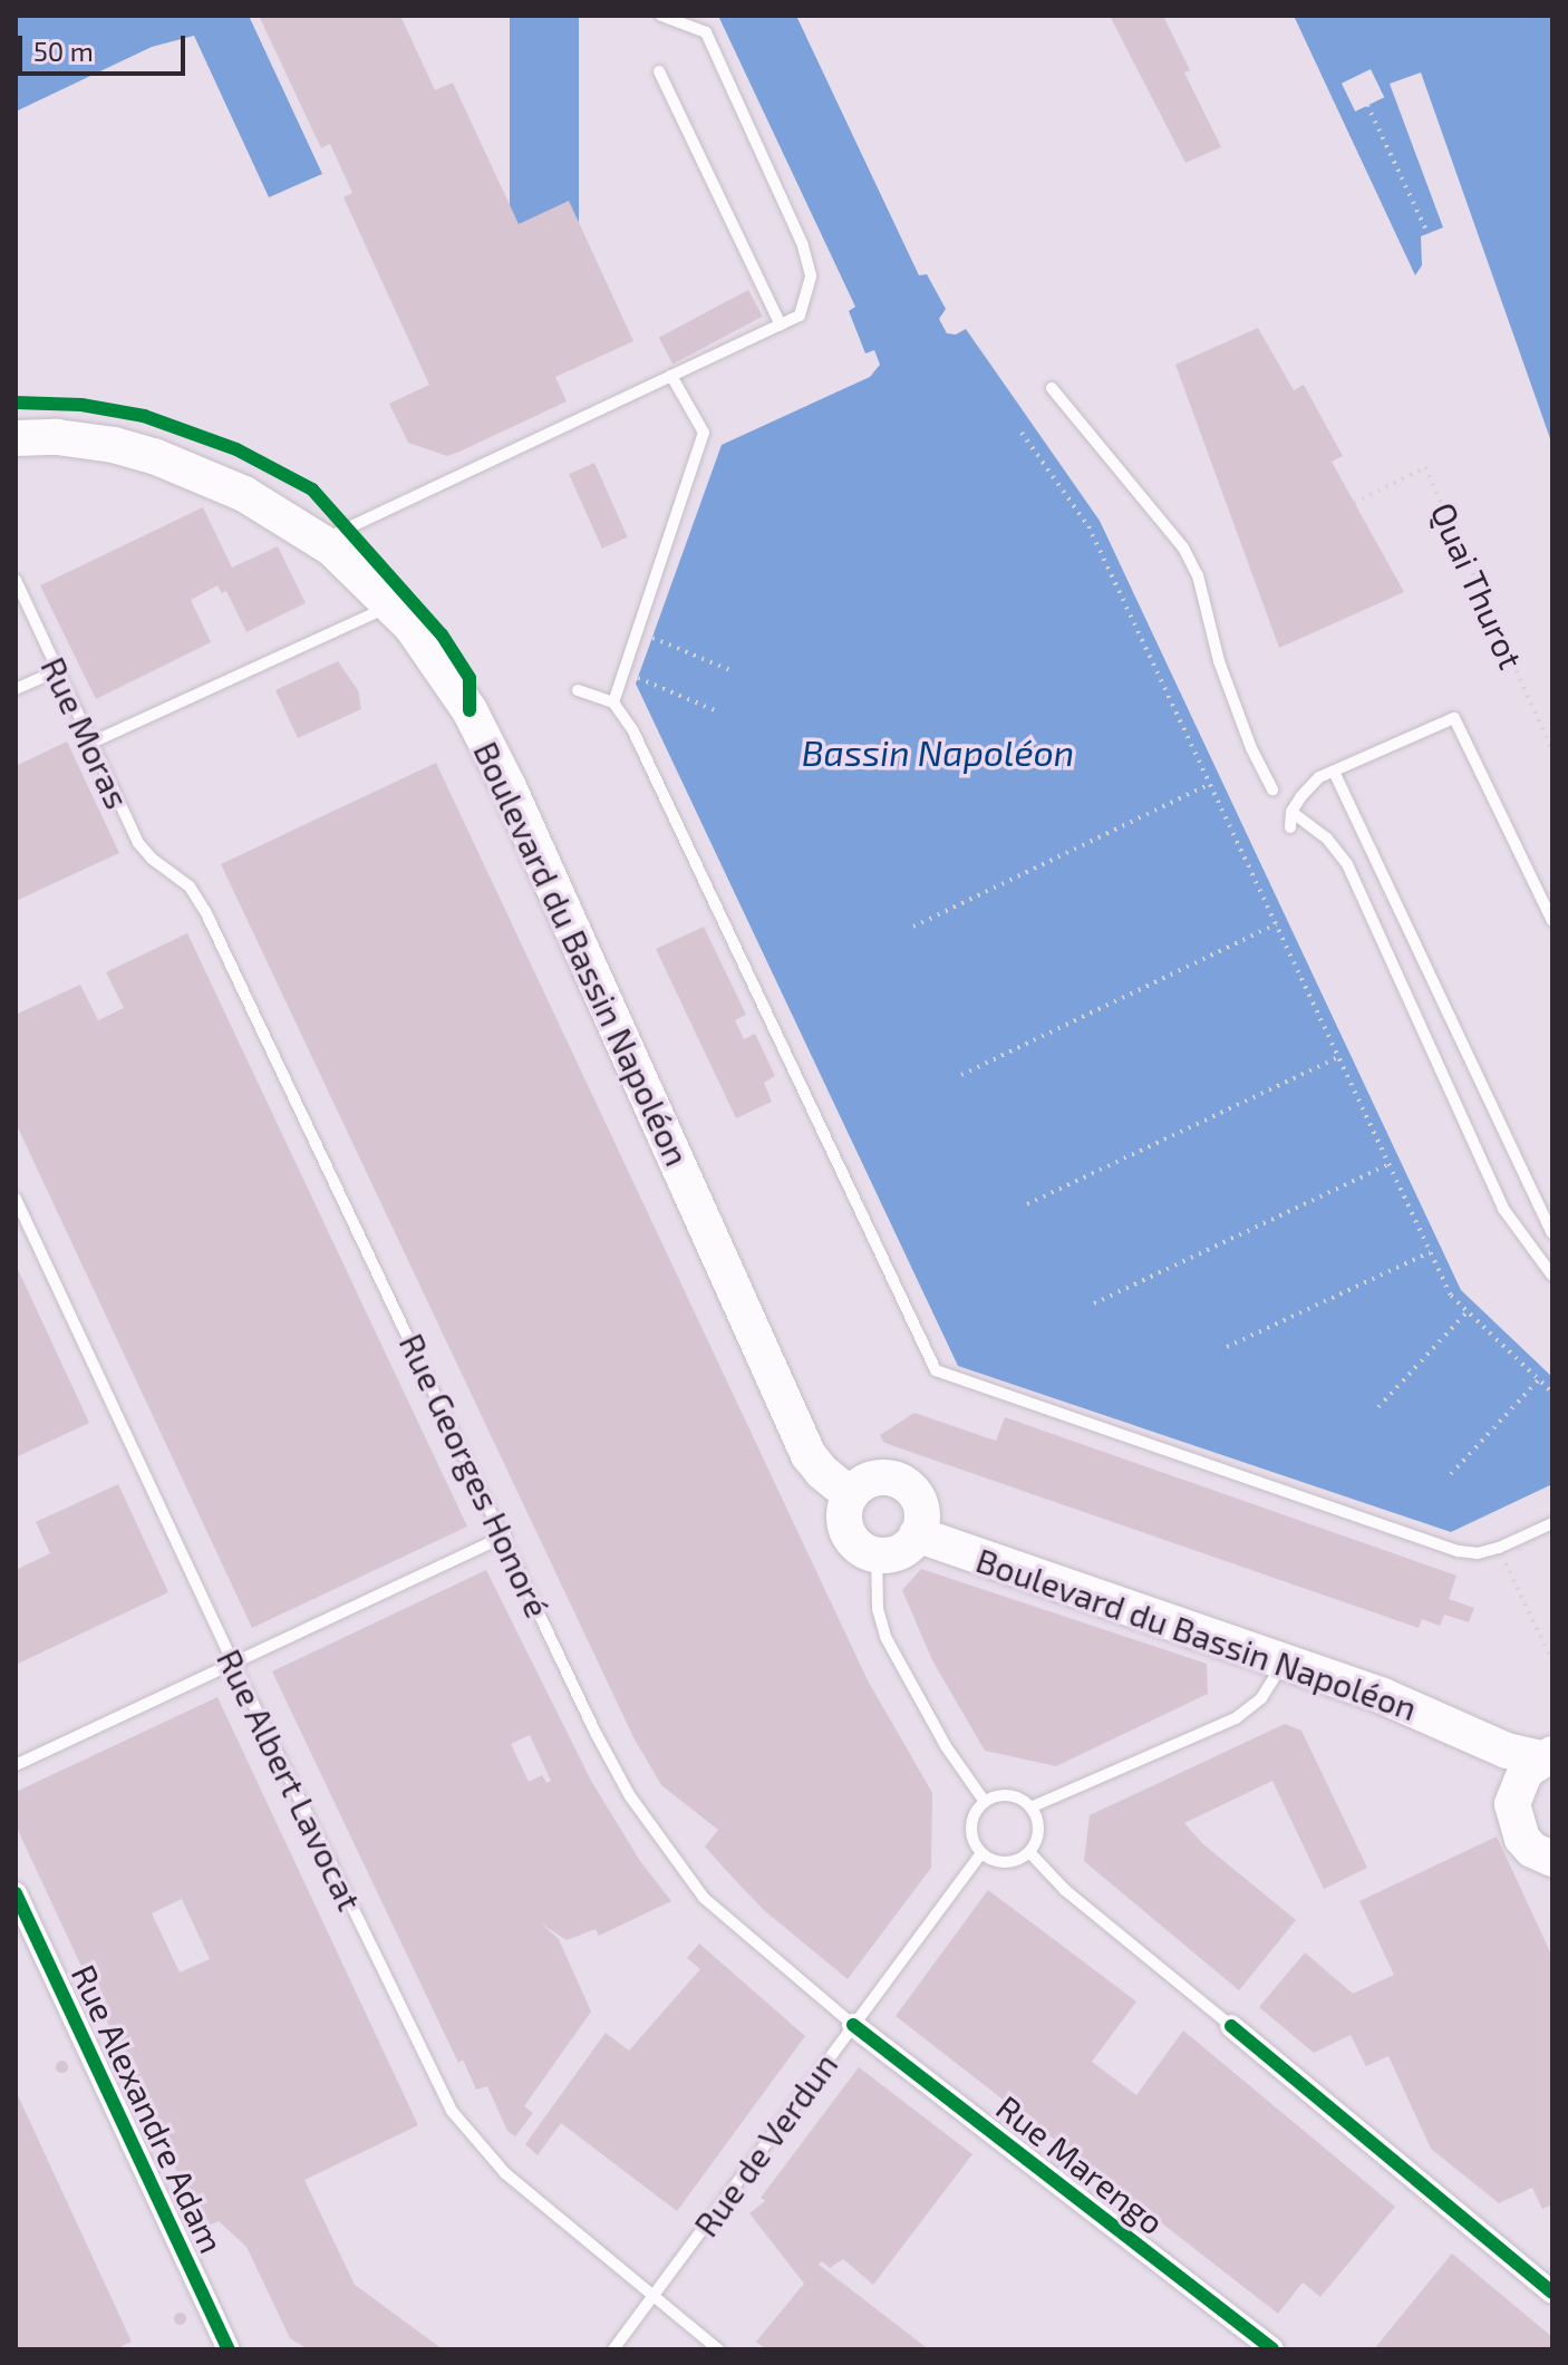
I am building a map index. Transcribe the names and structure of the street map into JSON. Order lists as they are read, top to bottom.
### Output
{
  "streets": {
    "main road": ["Boulevard du Bassin Napoléon"],
    "street": ["Rue Alexandre Adam", "Rue Marengo"],
    "lane": [
      "Rue Moras",
      "Rue Georges Honoré",
      "Rue Albert Lavocat",
      "Rue de Verdun"
    ],
    "path": ["Quai Thurot"]
  },
  "crossings": [
    ["Rue Moras", "Rue Georges Honoré"],
    ["Rue Georges Honoré", "Rue de Verdun"],
    ["Rue Georges Honoré", "Rue Marengo"],
    ["Rue Albert Lavocat", "Rue de Verdun"],
    ["Rue de Verdun", "Rue Marengo"]
  ],
  "water": ["Bassin Napoléon"],
  "scale_bar": "50 m"
}
